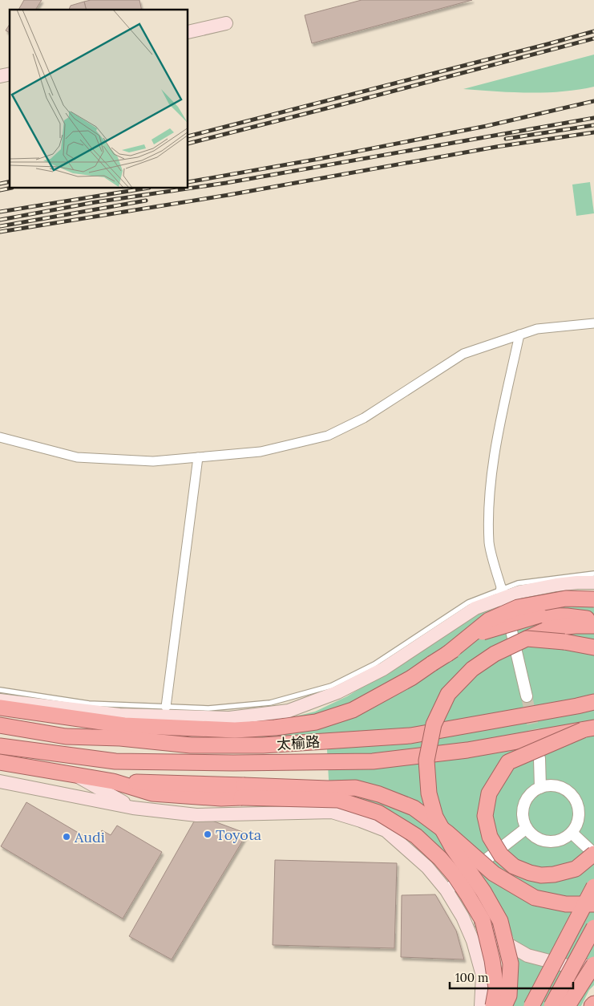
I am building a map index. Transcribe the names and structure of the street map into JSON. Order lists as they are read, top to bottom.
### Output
{
  "streets": {
    "highway": ["太榆路"]
  },
  "places": ["Toyota", "Audi"],
  "scale_bar": "100 m"
}
